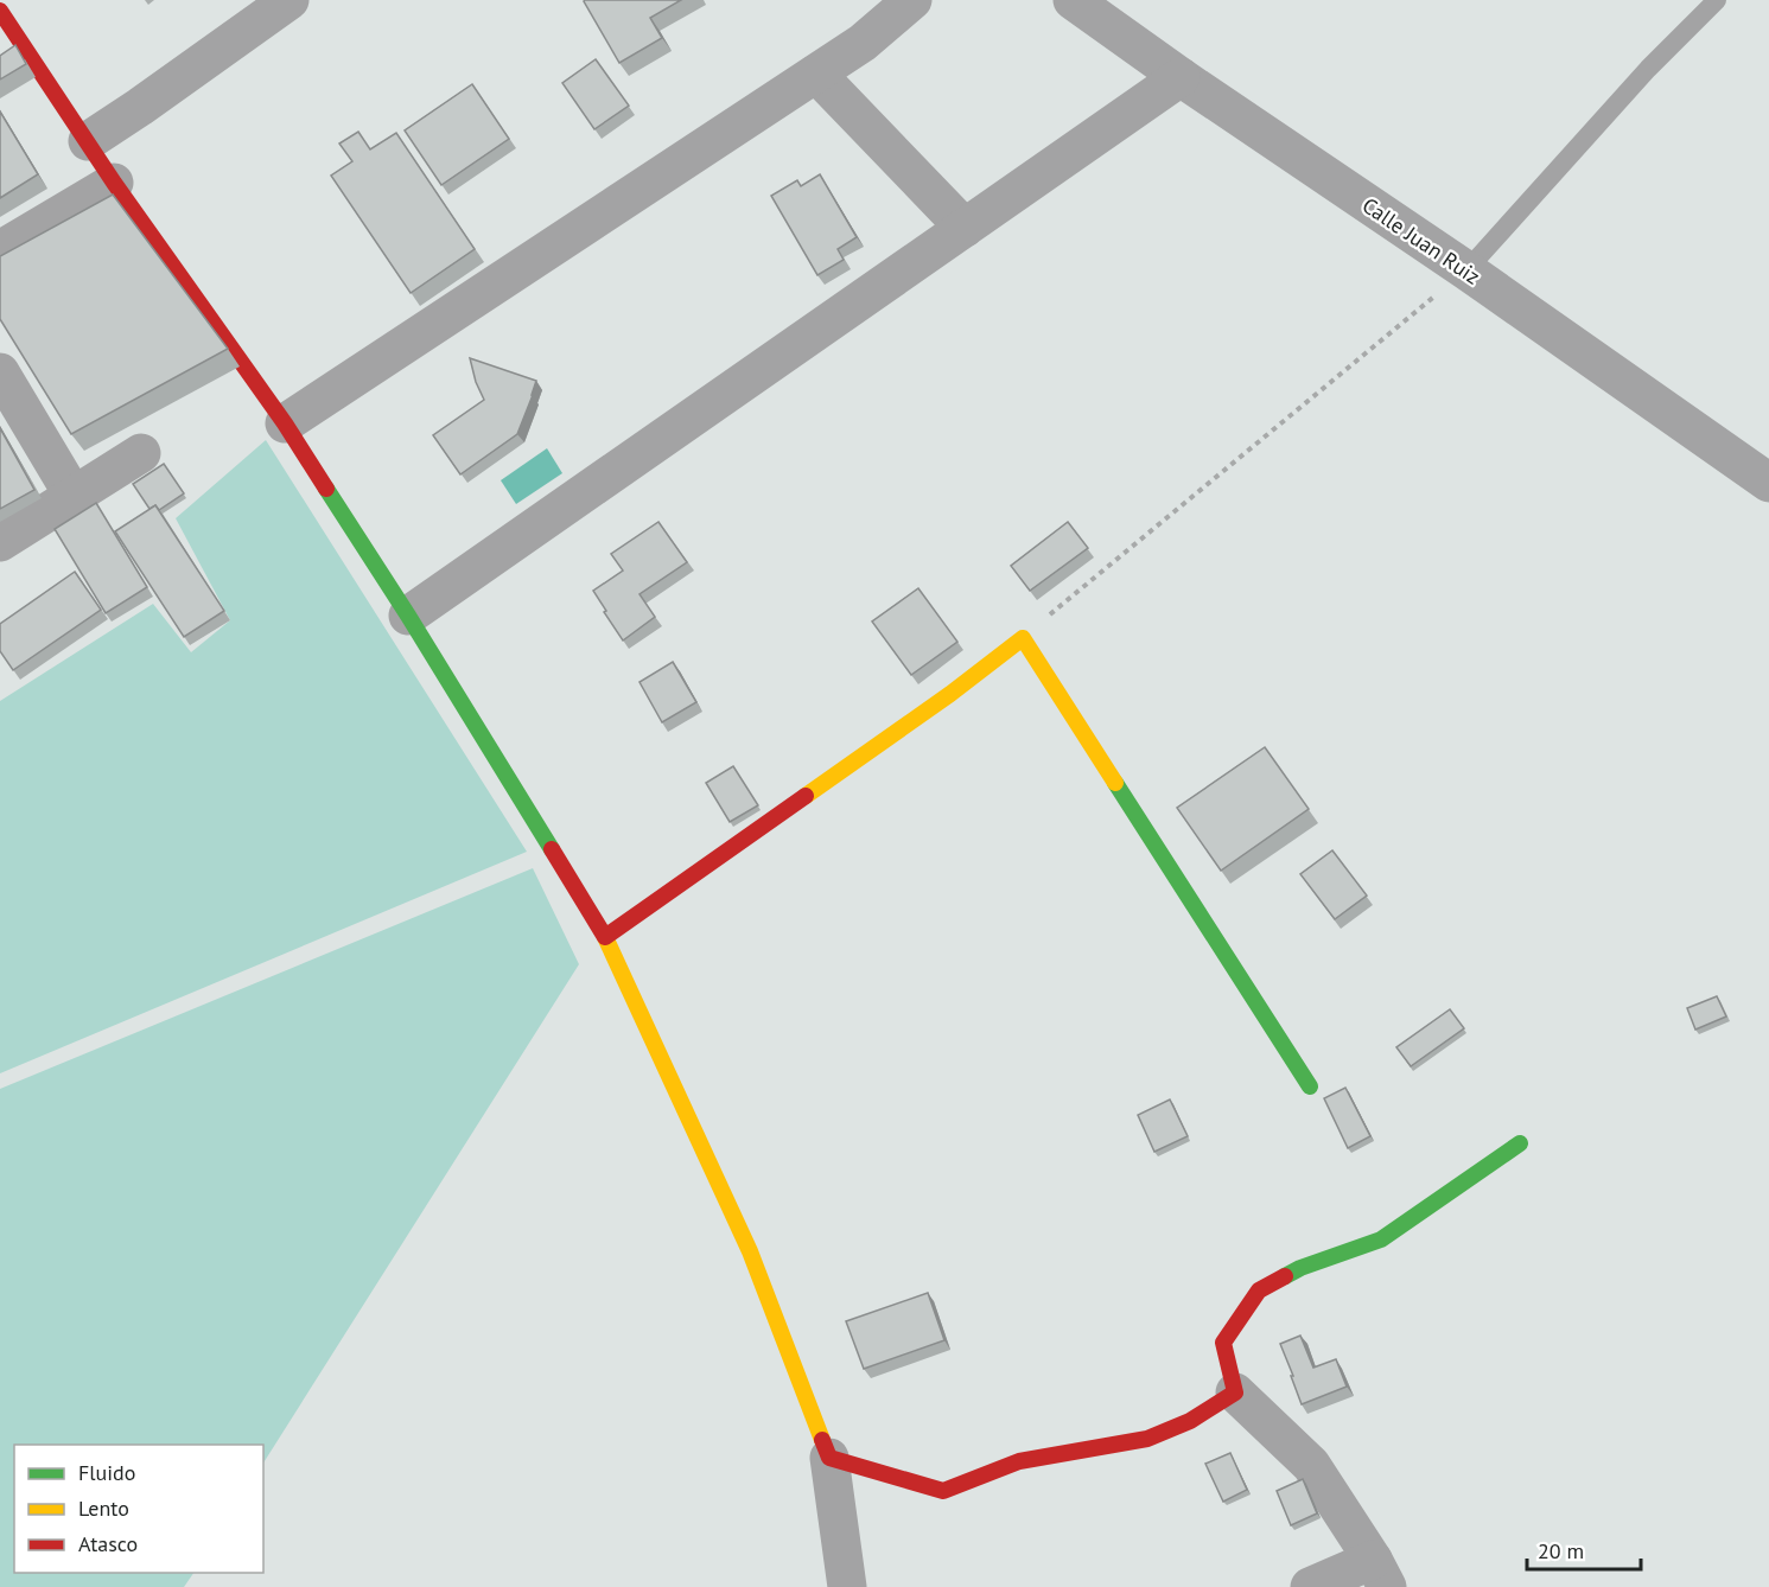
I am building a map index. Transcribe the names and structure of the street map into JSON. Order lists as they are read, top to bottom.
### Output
{
  "streets": {
    "street": ["Calle Juan Ruiz"]
  },
  "legend": ["Fluido", "Lento", "Atasco"],
  "scale_bar": "20 m"
}
